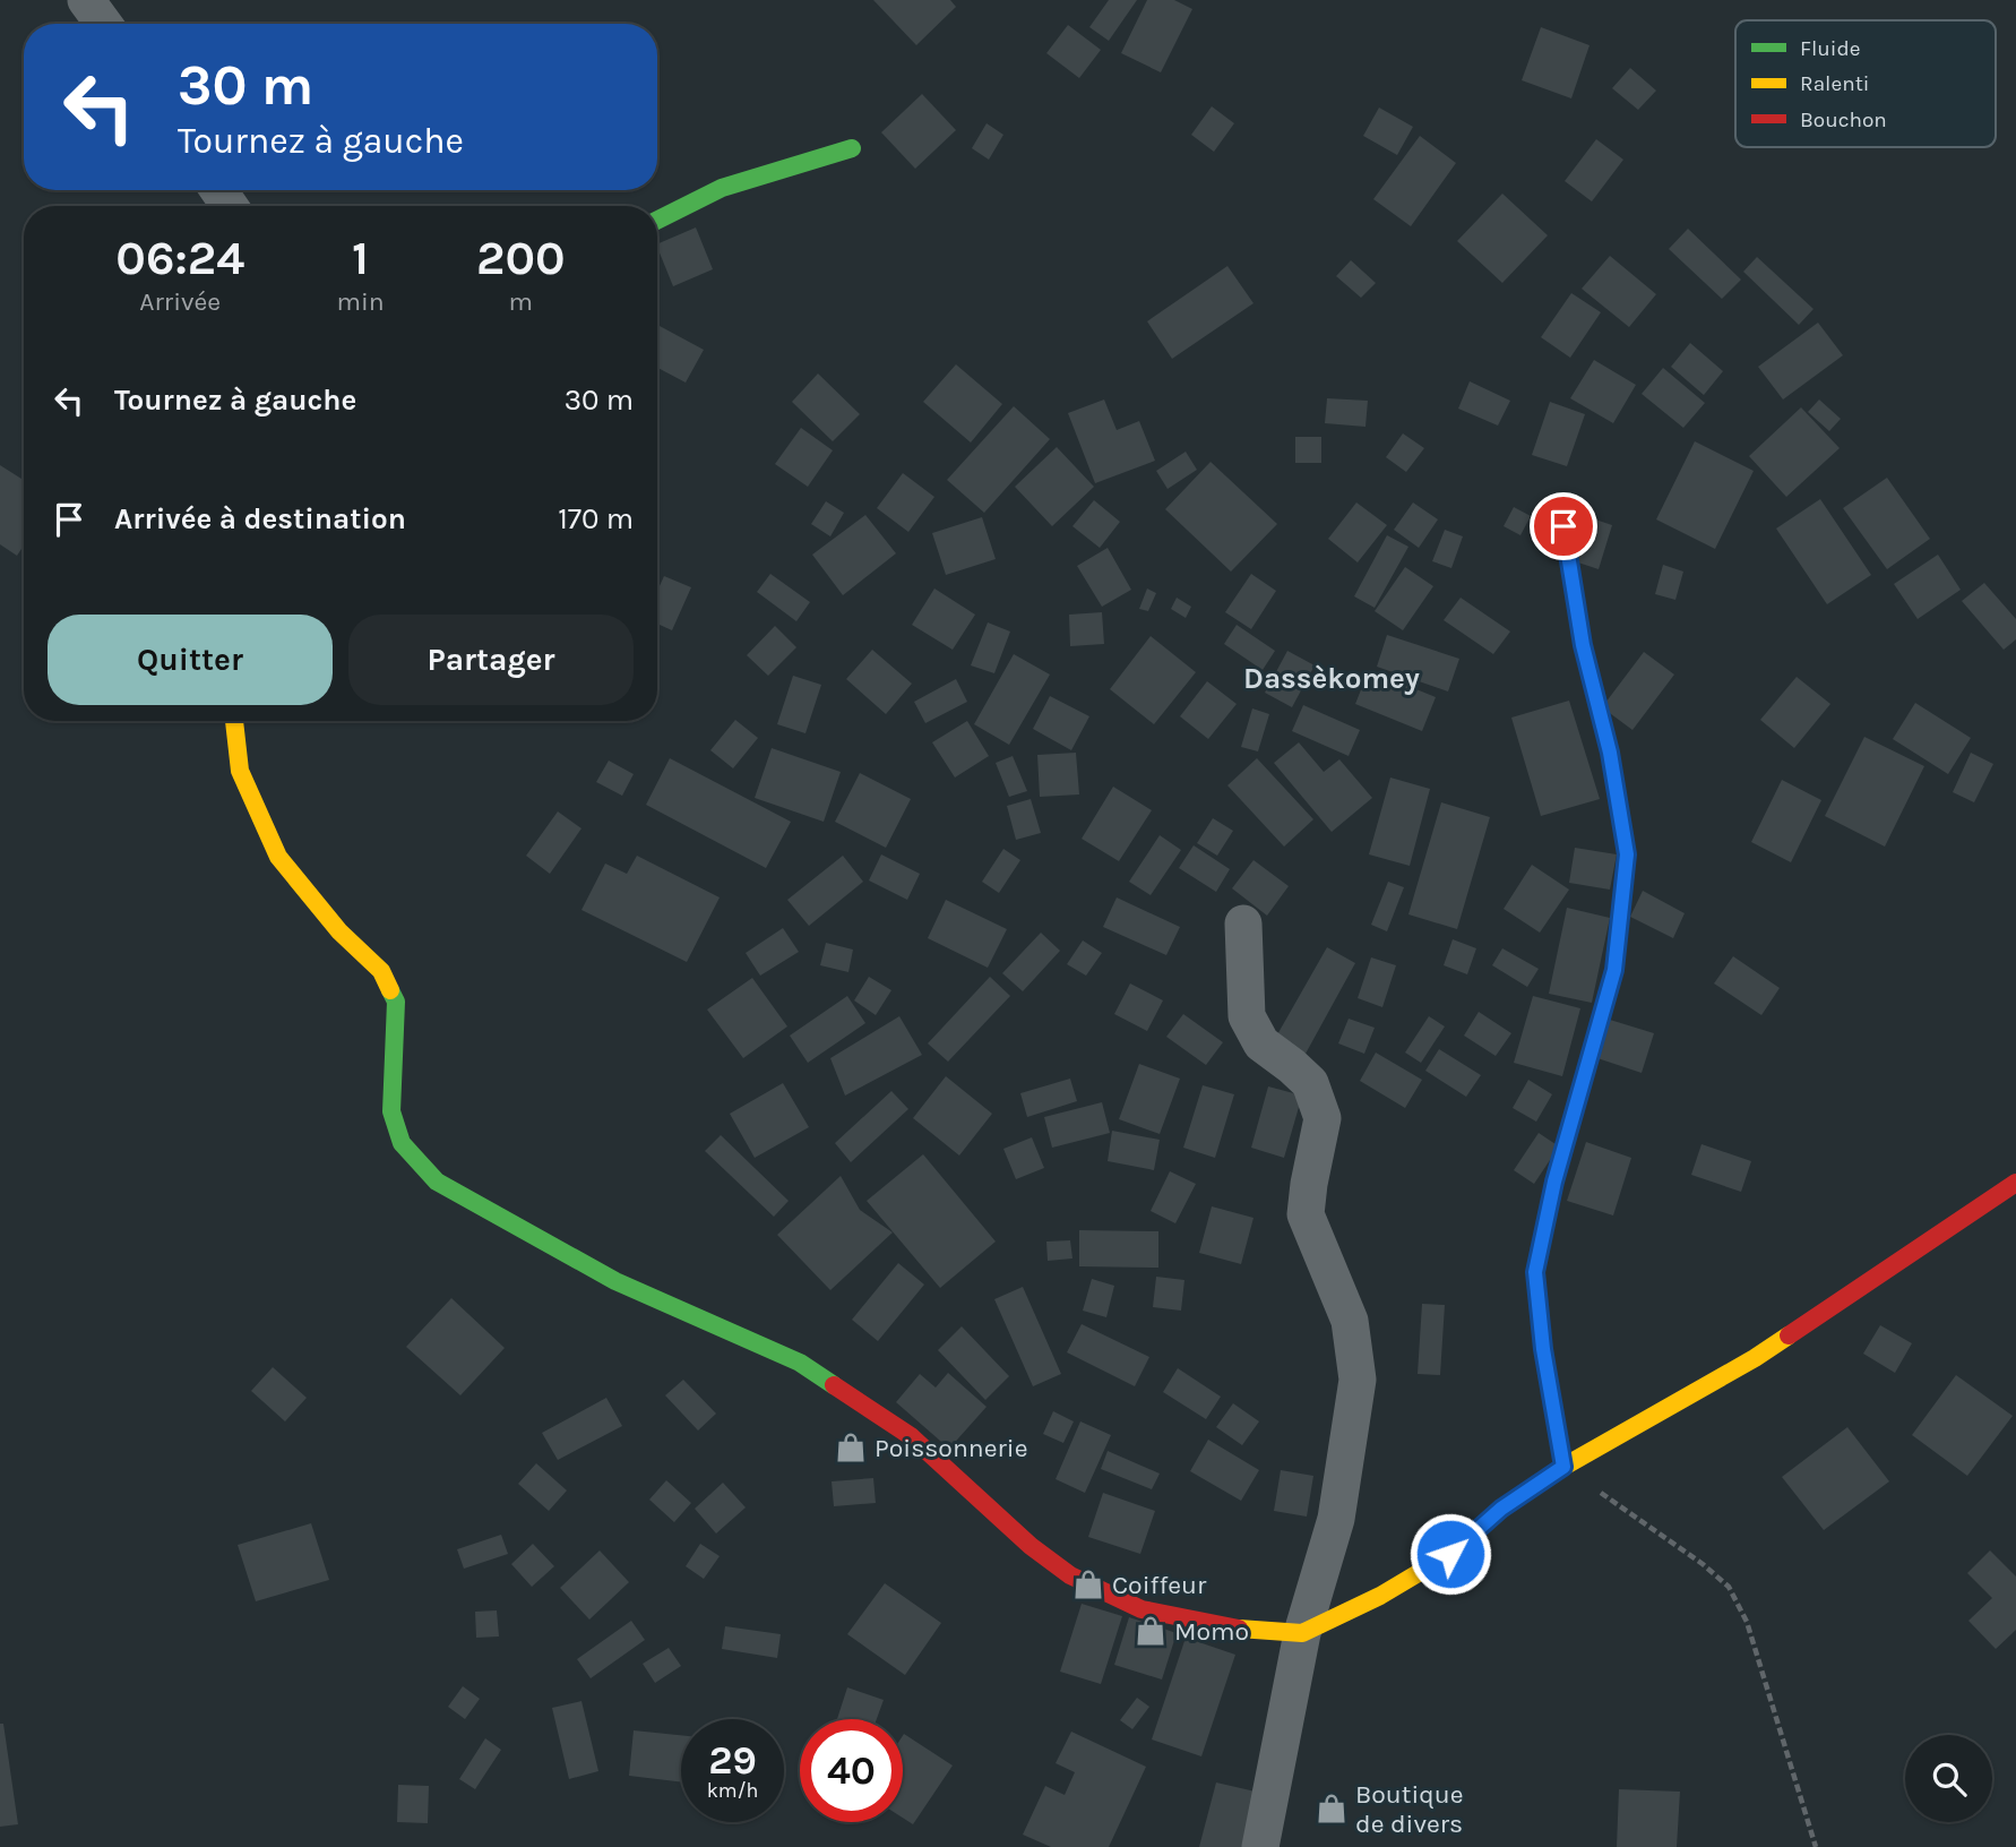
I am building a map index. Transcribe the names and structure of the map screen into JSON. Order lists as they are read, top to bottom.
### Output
{
  "districts": ["Dassèkomey"],
  "places": {
    "shop": [
      "Poissonnerie",
      "Coiffeur",
      "Momo",
      "Boutique de divers"
    ]
  },
  "legend": ["Fluide", "Ralenti", "Bouchon"],
  "page": {
    "turn": ["30 m", "Tournez à gauche"],
    "eta": [
      "06:24",
      "Arrivée",
      "1",
      "min",
      "200",
      "m"
    ],
    "list": [
      {
        "name": "Tournez à gauche",
        "value": "30 m"
      },
      {
        "name": "Arrivée à destination",
        "value": "170 m"
      }
    ],
    "buttons": ["Quitter", "Partager"],
    "speed": "29 km/h",
    "limit": "40"
  }
}
